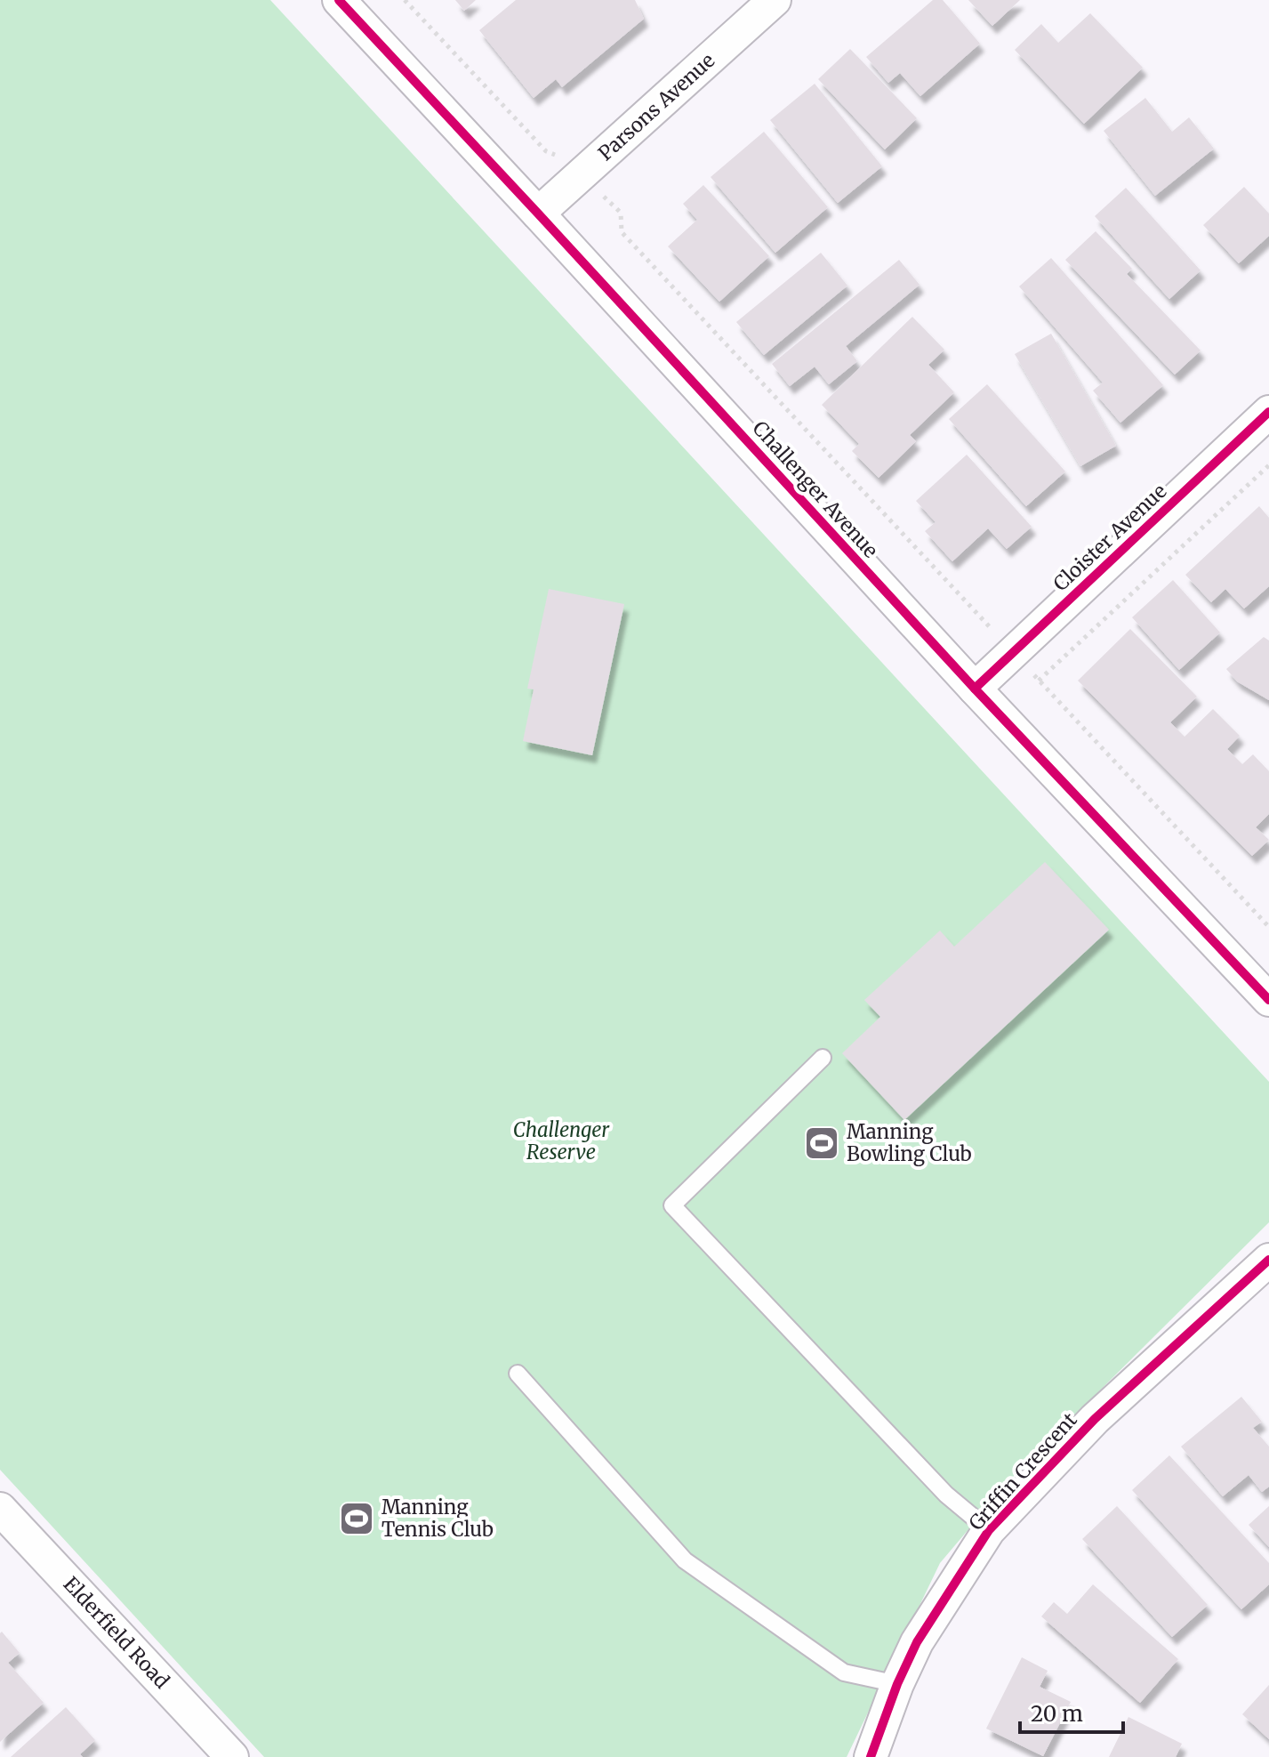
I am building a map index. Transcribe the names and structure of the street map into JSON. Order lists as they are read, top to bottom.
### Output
{
  "streets": {
    "street": [
      "Parsons Avenue",
      "Challenger Avenue",
      "Cloister Avenue",
      "Griffin Crescent",
      "Elderfield Road"
    ]
  },
  "crossings": [
    ["Parsons Avenue", "Challenger Avenue"],
    ["Challenger Avenue", "Cloister Avenue"]
  ],
  "parks": ["Challenger Reserve"],
  "places": {
    "sports": ["Manning Bowling Club", "Manning Tennis Club"]
  },
  "scale_bar": "20 m"
}
